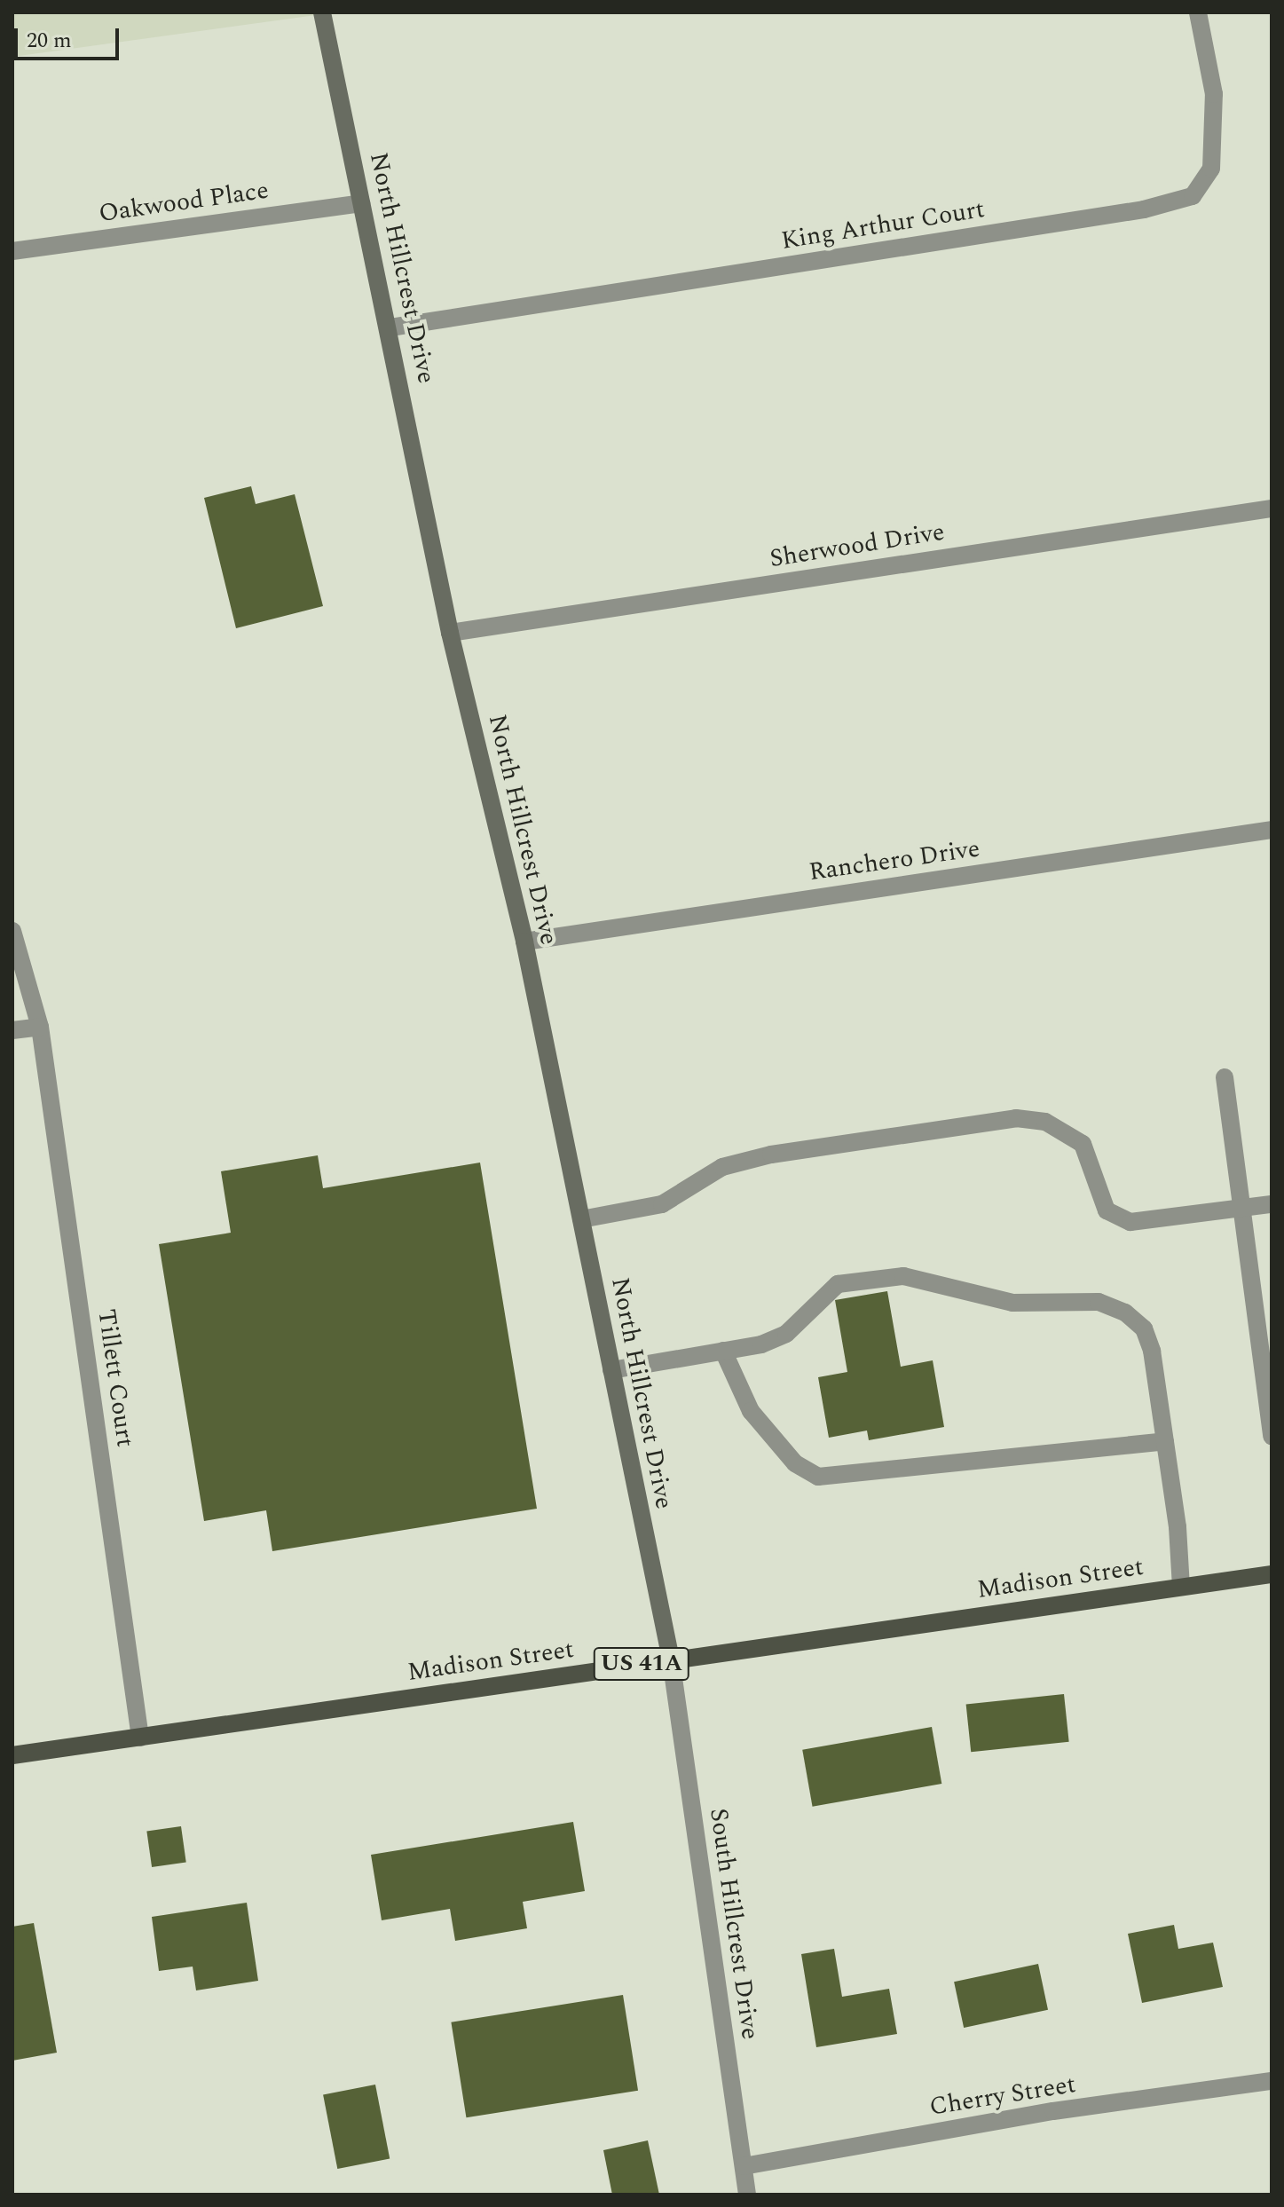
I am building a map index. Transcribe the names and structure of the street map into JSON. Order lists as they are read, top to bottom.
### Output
{
  "streets": {
    "main road": ["Madison Street", "US 41A"],
    "street": [
      "Oakwood Place",
      "King Arthur Court",
      "North Hillcrest Drive",
      "Sherwood Drive",
      "Ranchero Drive",
      "Tillett Court",
      "South Hillcrest Drive",
      "Cherry Street"
    ]
  },
  "crossings": [
    ["Oakwood Place", "North Hillcrest Drive"],
    ["King Arthur Court", "North Hillcrest Drive"],
    ["North Hillcrest Drive", "Sherwood Drive"],
    ["North Hillcrest Drive", "Ranchero Drive"],
    ["North Hillcrest Drive", "Madison Street"],
    ["North Hillcrest Drive", "South Hillcrest Drive"],
    ["Tillett Court", "Madison Street"],
    ["Madison Street", "South Hillcrest Drive"],
    ["South Hillcrest Drive", "Cherry Street"]
  ],
  "scale_bar": "20 m"
}
